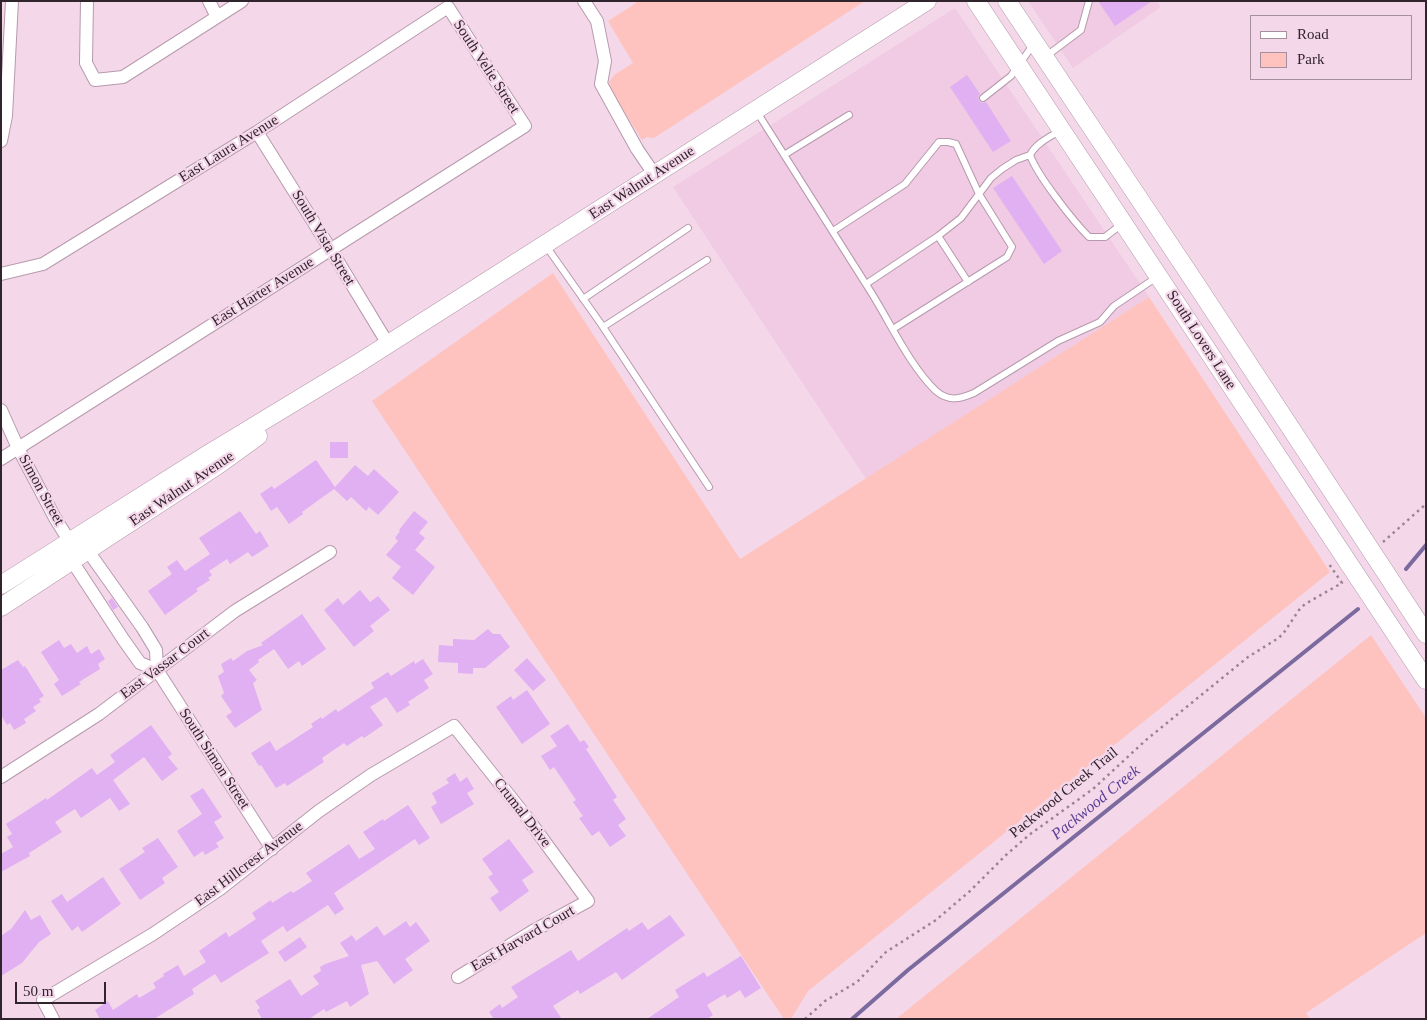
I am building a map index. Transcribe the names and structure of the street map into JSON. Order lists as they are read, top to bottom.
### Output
{
  "streets": {
    "main road": ["East Walnut Avenue", "South Lovers Lane"],
    "street": [
      "South Velie Street",
      "East Laura Avenue",
      "South Vista Street",
      "East Harter Avenue",
      "Simon Street",
      "East Vassar Court",
      "South Simon Street",
      "Crumal Drive",
      "East Hillcrest Avenue",
      "East Harvard Court"
    ],
    "path": ["Packwood Creek Trail"]
  },
  "crossings": [
    ["South Velie Street", "East Laura Avenue"],
    ["South Velie Street", "East Harter Avenue"],
    ["East Laura Avenue", "South Vista Street"],
    ["East Walnut Avenue", "South Vista Street"],
    ["East Walnut Avenue", "Simon Street"],
    ["East Walnut Avenue", "South Simon Street"],
    ["South Vista Street", "East Harter Avenue"],
    ["East Harter Avenue", "Simon Street"],
    ["Simon Street", "South Simon Street"],
    ["East Vassar Court", "South Simon Street"],
    ["South Simon Street", "East Hillcrest Avenue"],
    ["Crumal Drive", "East Hillcrest Avenue"],
    ["Crumal Drive", "East Harvard Court"]
  ],
  "water": ["Packwood Creek"],
  "legend": ["Road", "Park"],
  "scale_bar": "50 m"
}
